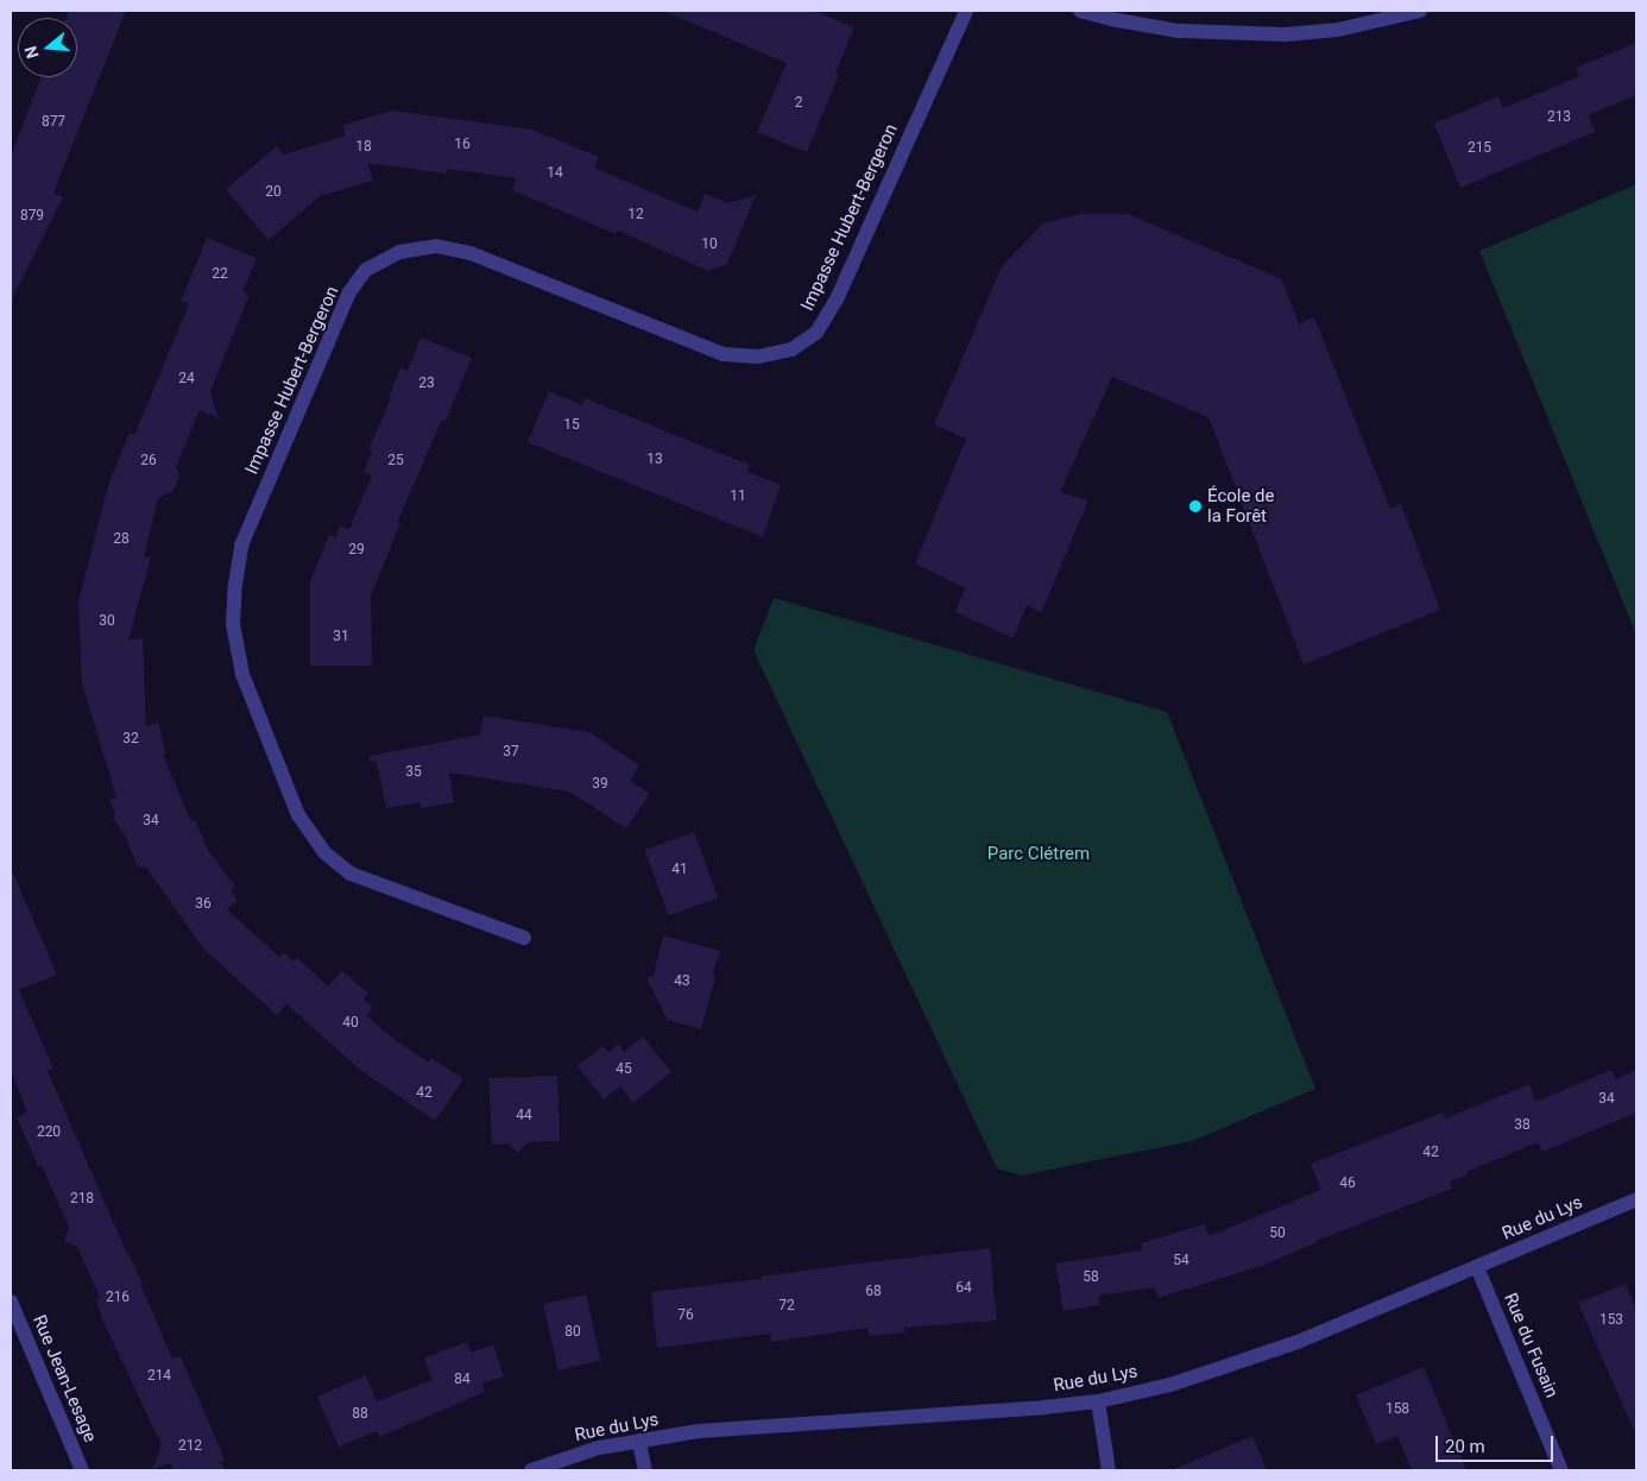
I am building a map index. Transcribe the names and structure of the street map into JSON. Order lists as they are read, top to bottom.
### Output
{
  "streets": {
    "street": [
      "Impasse Hubert-Bergeron",
      "Rue du Lys",
      "Rue du Fusain",
      "Rue Jean-Lesage"
    ]
  },
  "crossings": [
    ["Rue du Lys", "Rue du Fusain"]
  ],
  "parks": ["Parc Clétrem"],
  "places": ["École de la Forêt"],
  "house_numbers": [
    "2",
    "213",
    "877",
    "16",
    "18",
    "215",
    "14",
    "20",
    "12",
    "879",
    "10",
    "22",
    "24",
    "23",
    "15",
    "13",
    "26",
    "25",
    "11",
    "28",
    "29",
    "30",
    "31",
    "32",
    "37",
    "35",
    "39",
    "34",
    "41",
    "36",
    "43",
    "40",
    "45",
    "42",
    "34",
    "44",
    "38",
    "220",
    "42",
    "46",
    "218",
    "50",
    "54",
    "58",
    "64",
    "68",
    "216",
    "72",
    "76",
    "153",
    "80",
    "214",
    "84",
    "158",
    "88",
    "212"
  ],
  "scale_bar": "20 m",
  "north": "left"
}
